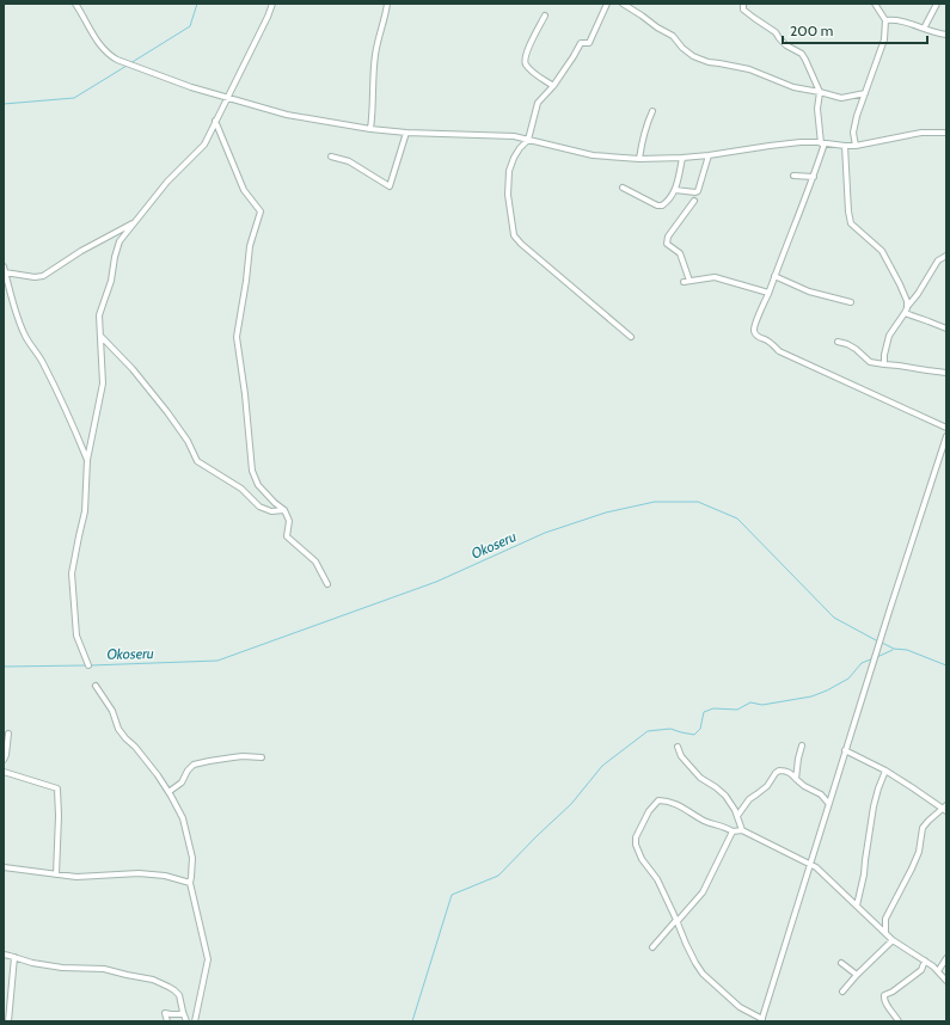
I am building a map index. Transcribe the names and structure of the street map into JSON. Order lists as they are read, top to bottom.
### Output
{
  "water": ["Okoseru"],
  "scale_bar": "200 m"
}
